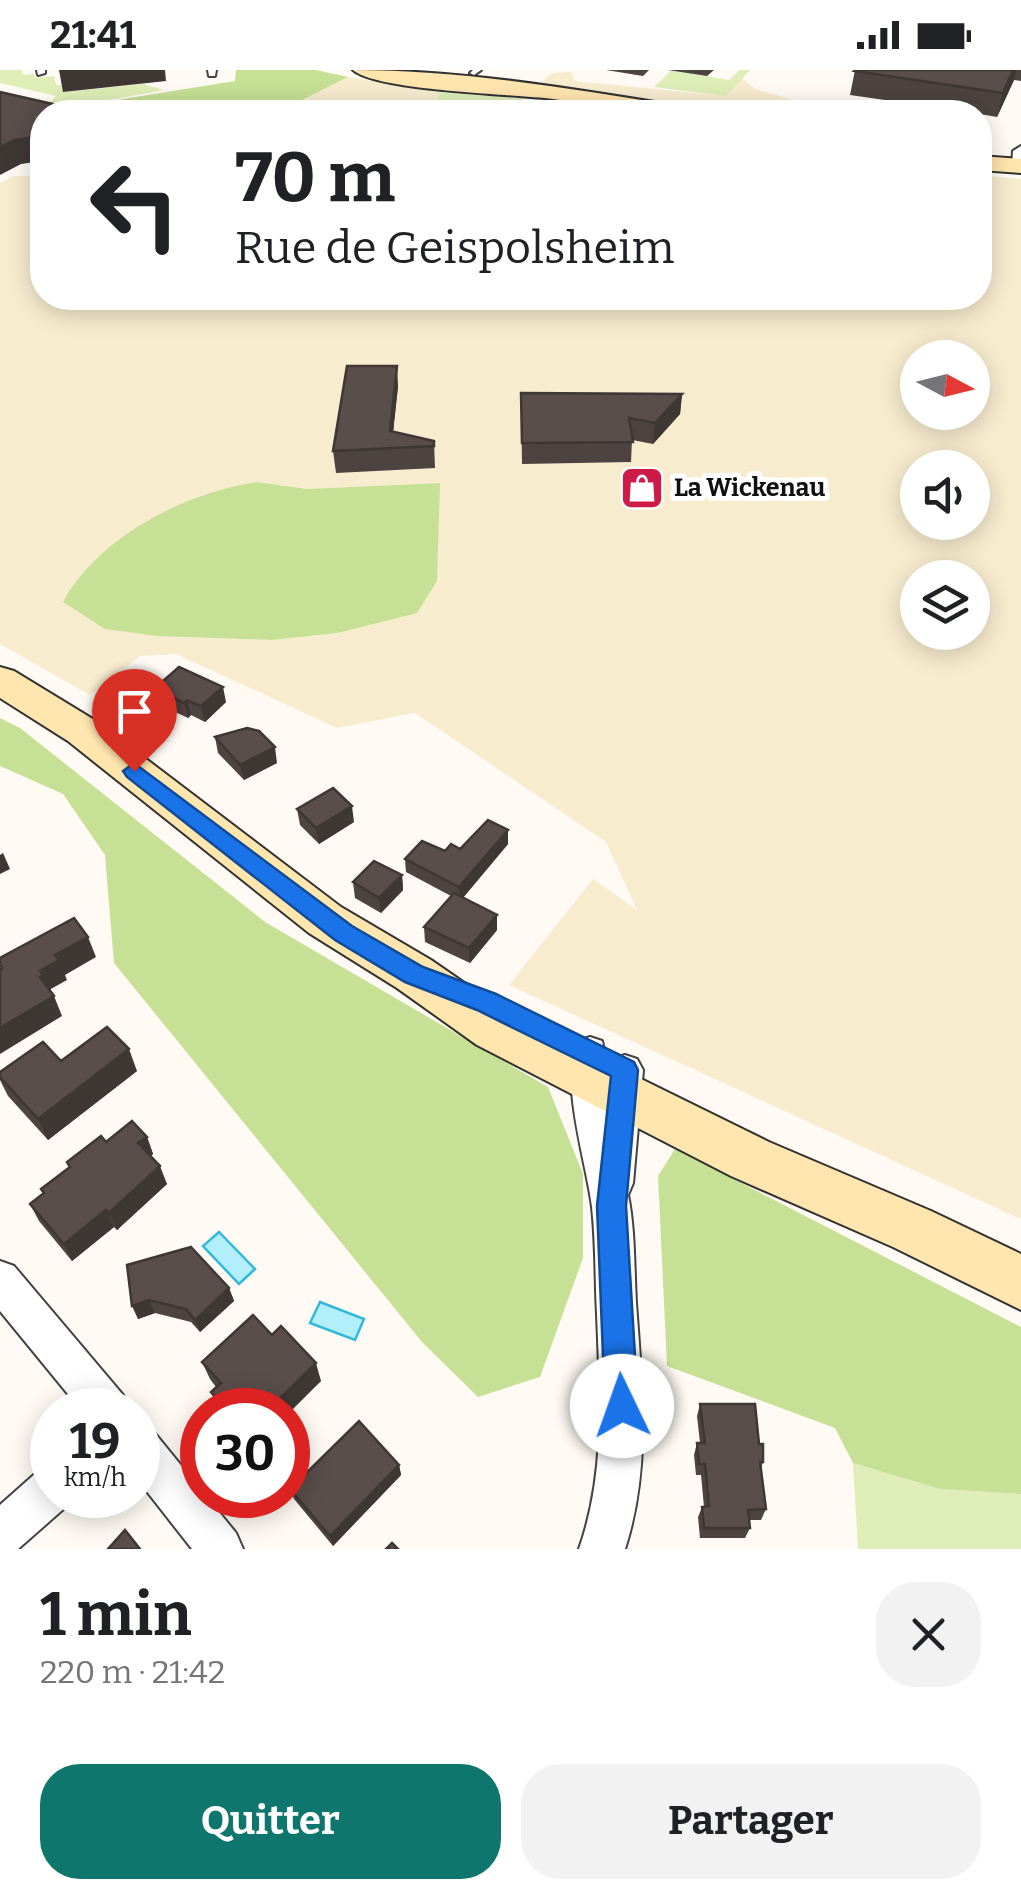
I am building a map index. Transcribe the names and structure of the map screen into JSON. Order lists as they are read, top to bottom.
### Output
{
  "places": {
    "shop": ["La Wickenau"]
  },
  "north": "right",
  "page": {
    "status": "21:41",
    "turn": ["70 m", "Rue de Geispolsheim"],
    "speed": "19 km/h",
    "limit": "30",
    "heading": ["1 min", "220 m · 21:42"],
    "buttons": ["Quitter", "Partager"]
  }
}
